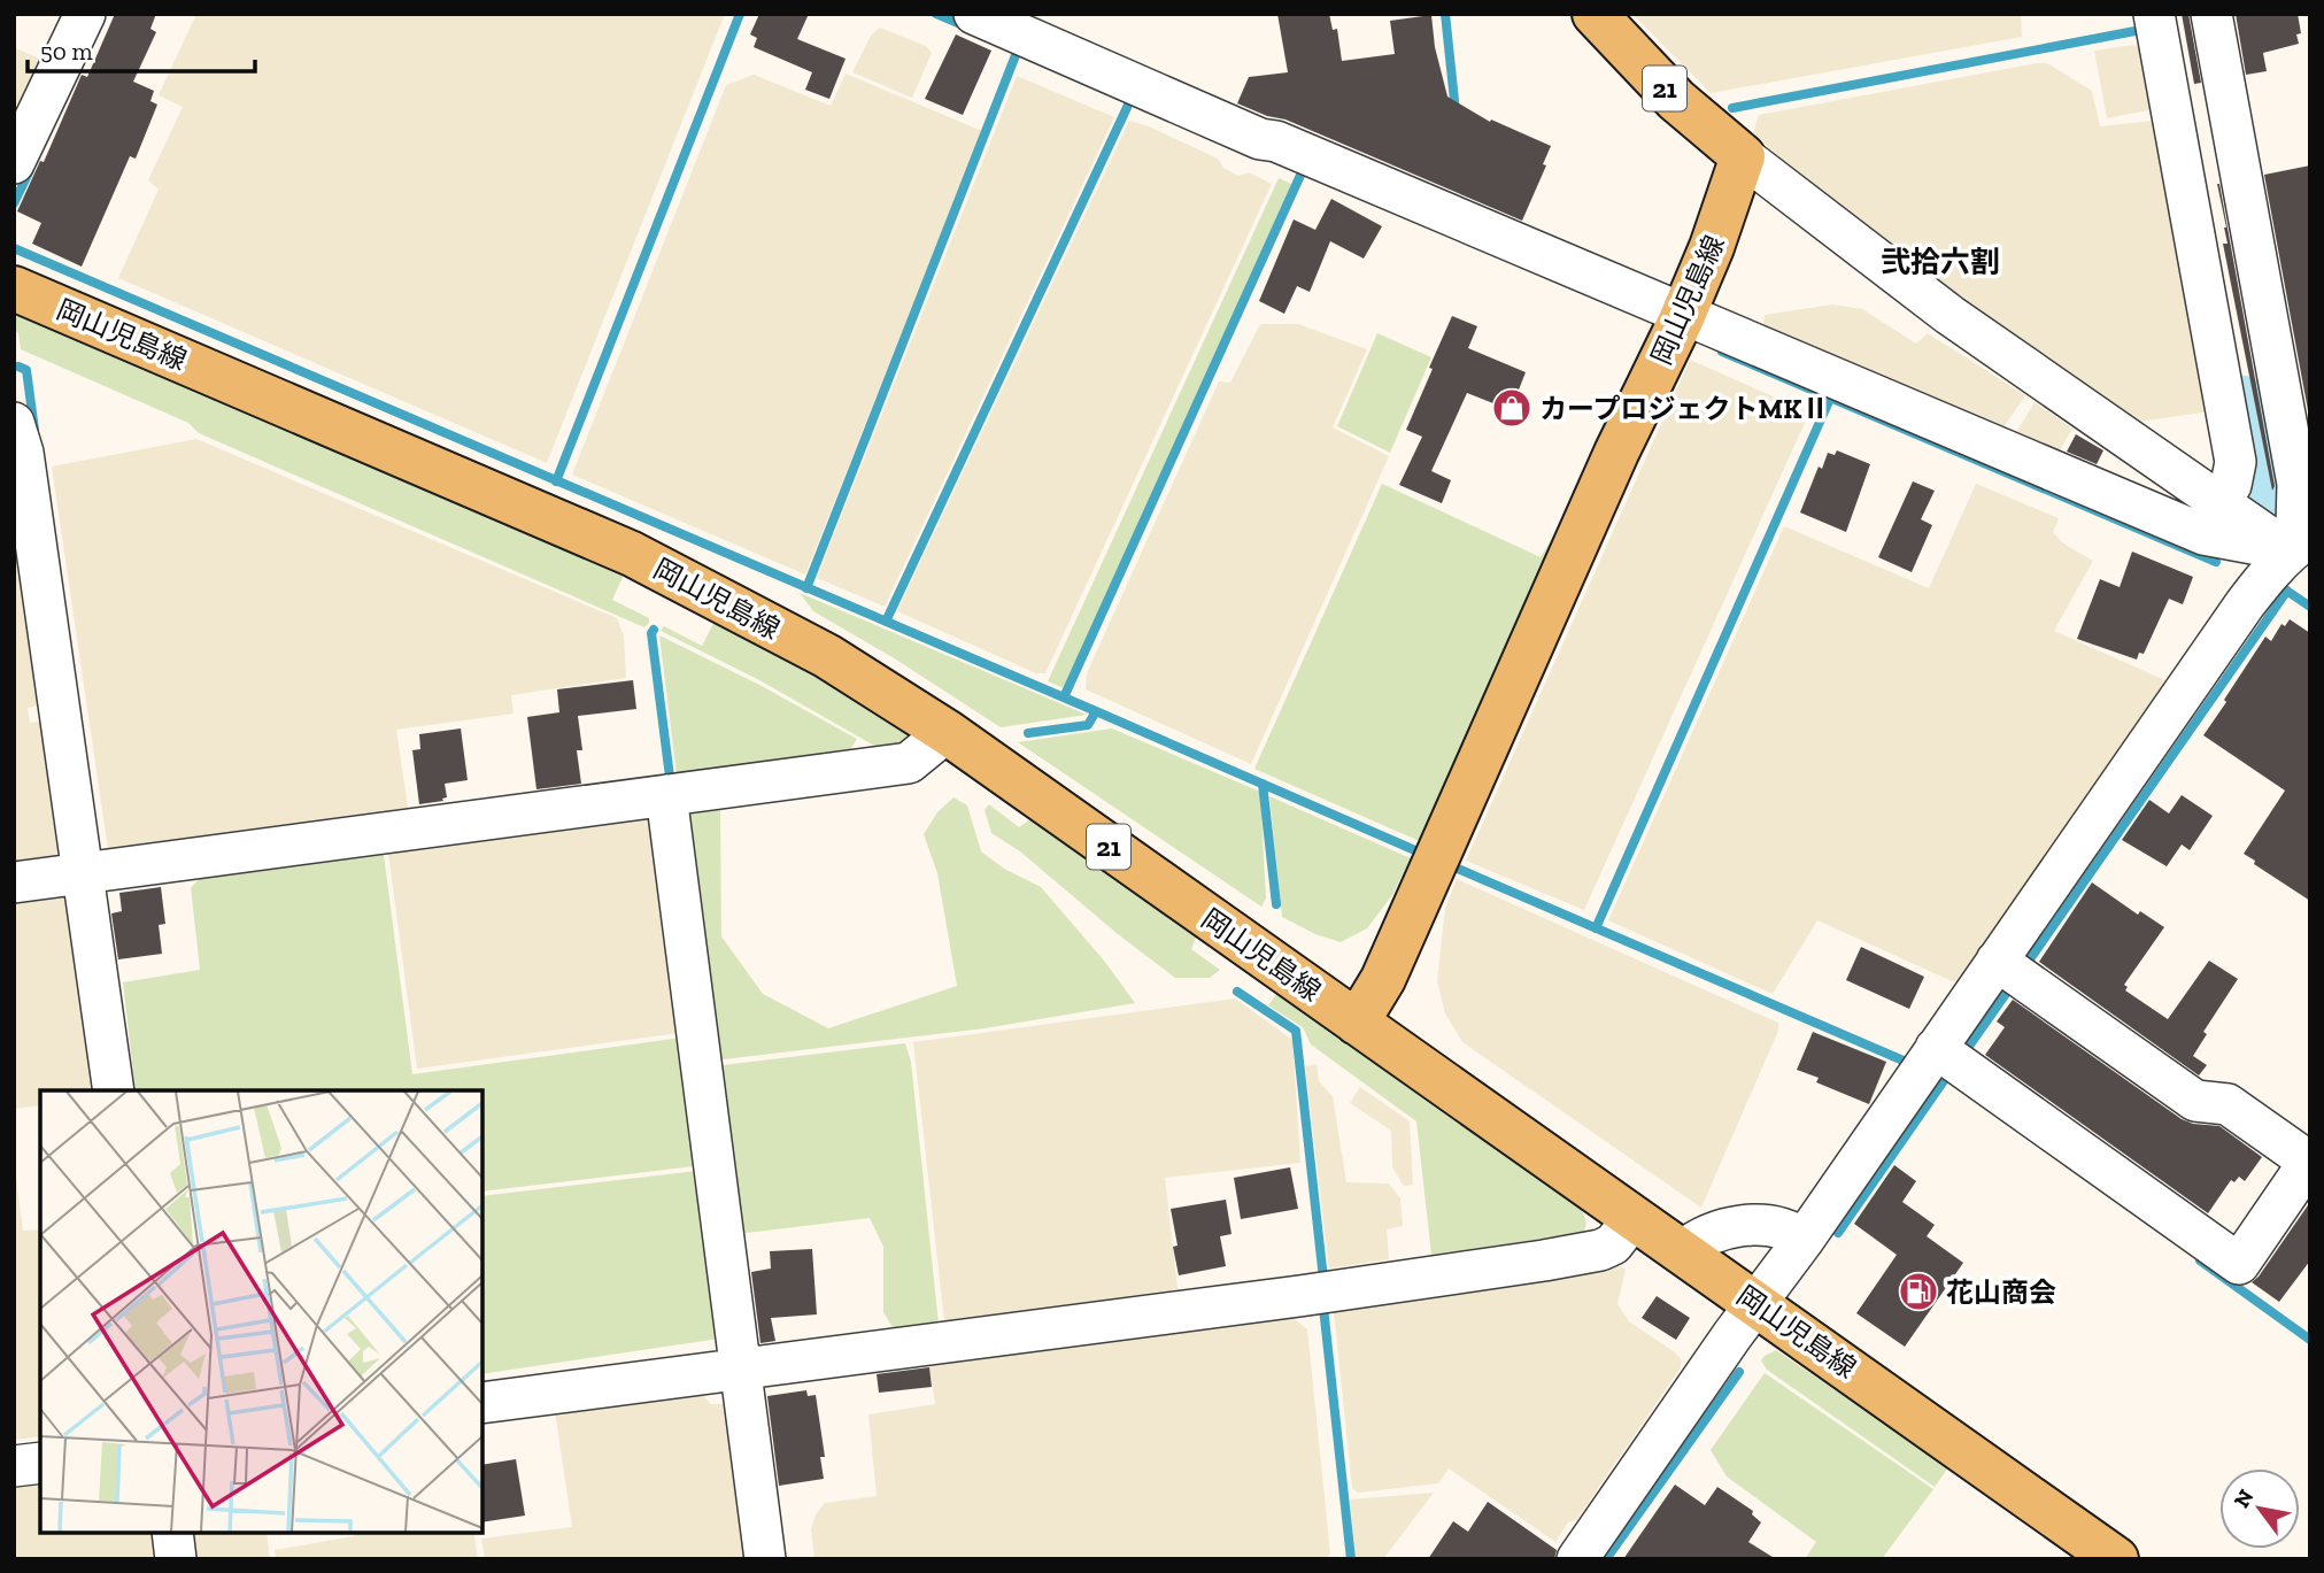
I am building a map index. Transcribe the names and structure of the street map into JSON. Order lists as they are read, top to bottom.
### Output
{
  "streets": {
    "main road": ["21", "岡山児島線"]
  },
  "crossings": [
    ["21", "岡山児島線"]
  ],
  "districts": ["弐拾六割"],
  "places": {
    "shop": ["カープロジェクトMKⅡ"],
    "fuel station": ["花山商会"]
  },
  "scale_bar": "50 m",
  "north": "top left"
}
